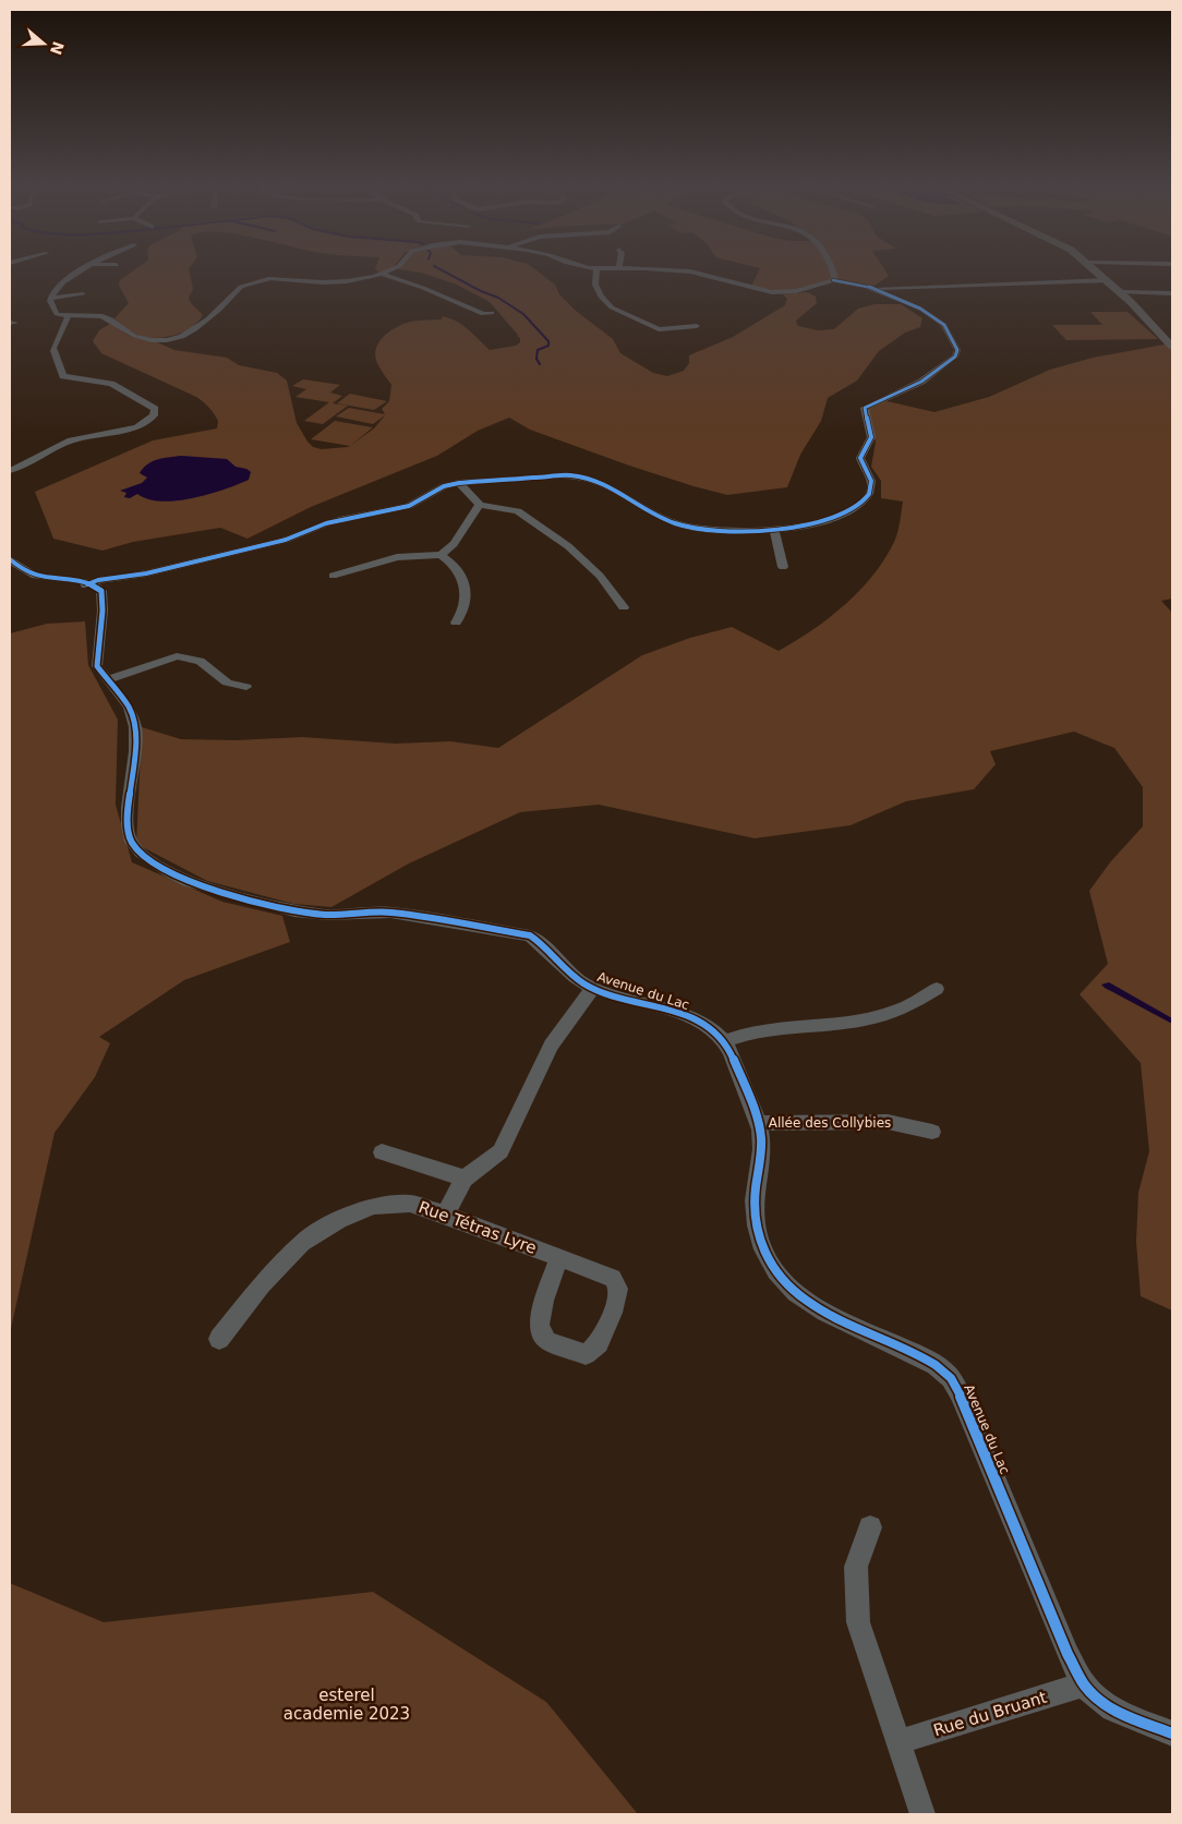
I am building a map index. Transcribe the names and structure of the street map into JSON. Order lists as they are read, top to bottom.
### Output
{
  "streets": {
    "street": [
      "Avenue du Lac",
      "Allée des Collybies",
      "Rue Tétras Lyre",
      "Rue du Bruant"
    ]
  },
  "crossings": [
    ["Avenue du Lac", "Allée des Collybies"],
    ["Avenue du Lac", "Rue du Bruant"]
  ],
  "parks": ["esterel academie 2023"],
  "north": "right"
}
